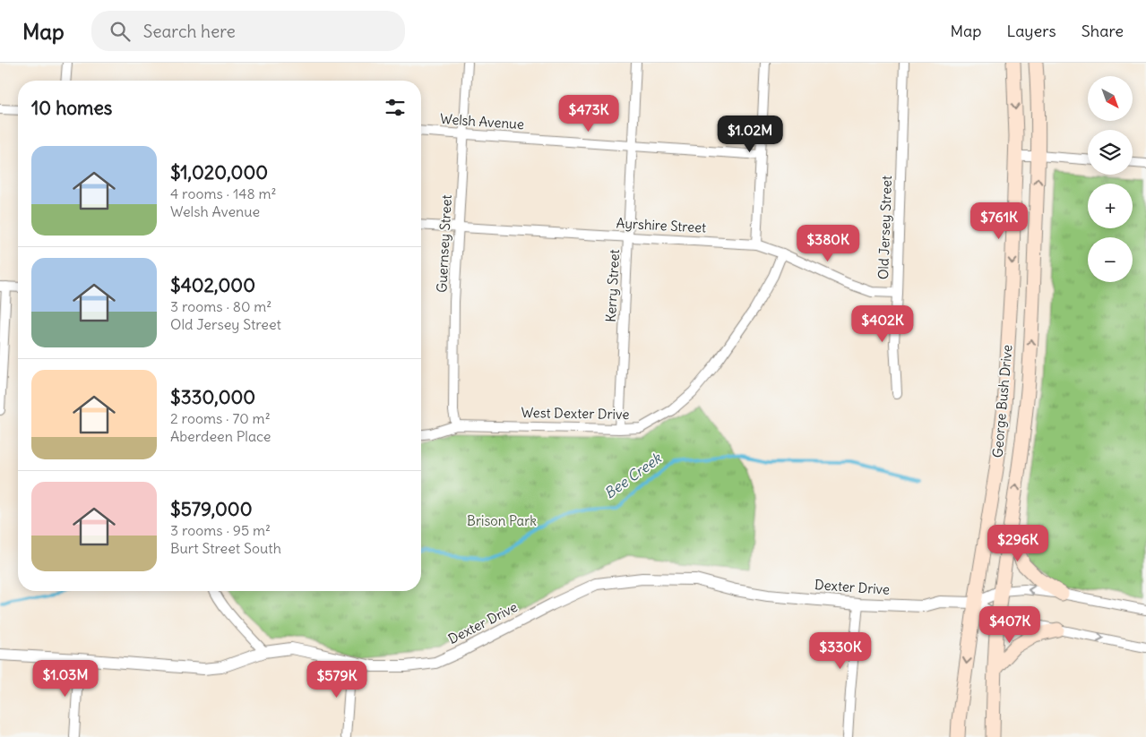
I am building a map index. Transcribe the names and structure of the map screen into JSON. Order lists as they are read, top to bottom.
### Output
{
  "streets": {
    "main road": ["George Bush Drive"],
    "street": [
      "Welsh Avenue",
      "Ayrshire Street",
      "Old Jersey Street",
      "Guernsey Street",
      "Kerry Street",
      "West Dexter Drive",
      "Dexter Drive"
    ]
  },
  "crossings": [
    ["Welsh Avenue", "Guernsey Street"],
    ["Welsh Avenue", "Kerry Street"],
    ["Ayrshire Street", "Old Jersey Street"],
    ["Ayrshire Street", "Guernsey Street"],
    ["Ayrshire Street", "Kerry Street"],
    ["Ayrshire Street", "West Dexter Drive"],
    ["Guernsey Street", "West Dexter Drive"],
    ["Kerry Street", "West Dexter Drive"],
    ["George Bush Drive", "Dexter Drive"]
  ],
  "water": ["Bee Creek"],
  "parks": ["Brison Park"],
  "north": "bottom right",
  "page": {
    "header": "Map",
    "search": "Search here",
    "nav": ["Map", "Layers", "Share"],
    "map_buttons": ["+", "−"],
    "heading": "10 homes",
    "price": [
      "$473K",
      "$1.02M",
      "$761K",
      "$380K",
      "$402K",
      "$296K",
      "$407K",
      "$330K",
      "$1.03M",
      "$579K"
    ],
    "list": [
      {
        "name": "$1,020,000",
        "note": "4 rooms · 148 m² · Welsh Avenue"
      },
      {
        "name": "$402,000",
        "note": "3 rooms · 80 m² · Old Jersey Street"
      },
      {
        "name": "$330,000",
        "note": "2 rooms · 70 m² · Aberdeen Place"
      },
      {
        "name": "$579,000",
        "note": "3 rooms · 95 m² · Burt Street South"
      }
    ]
  }
}
